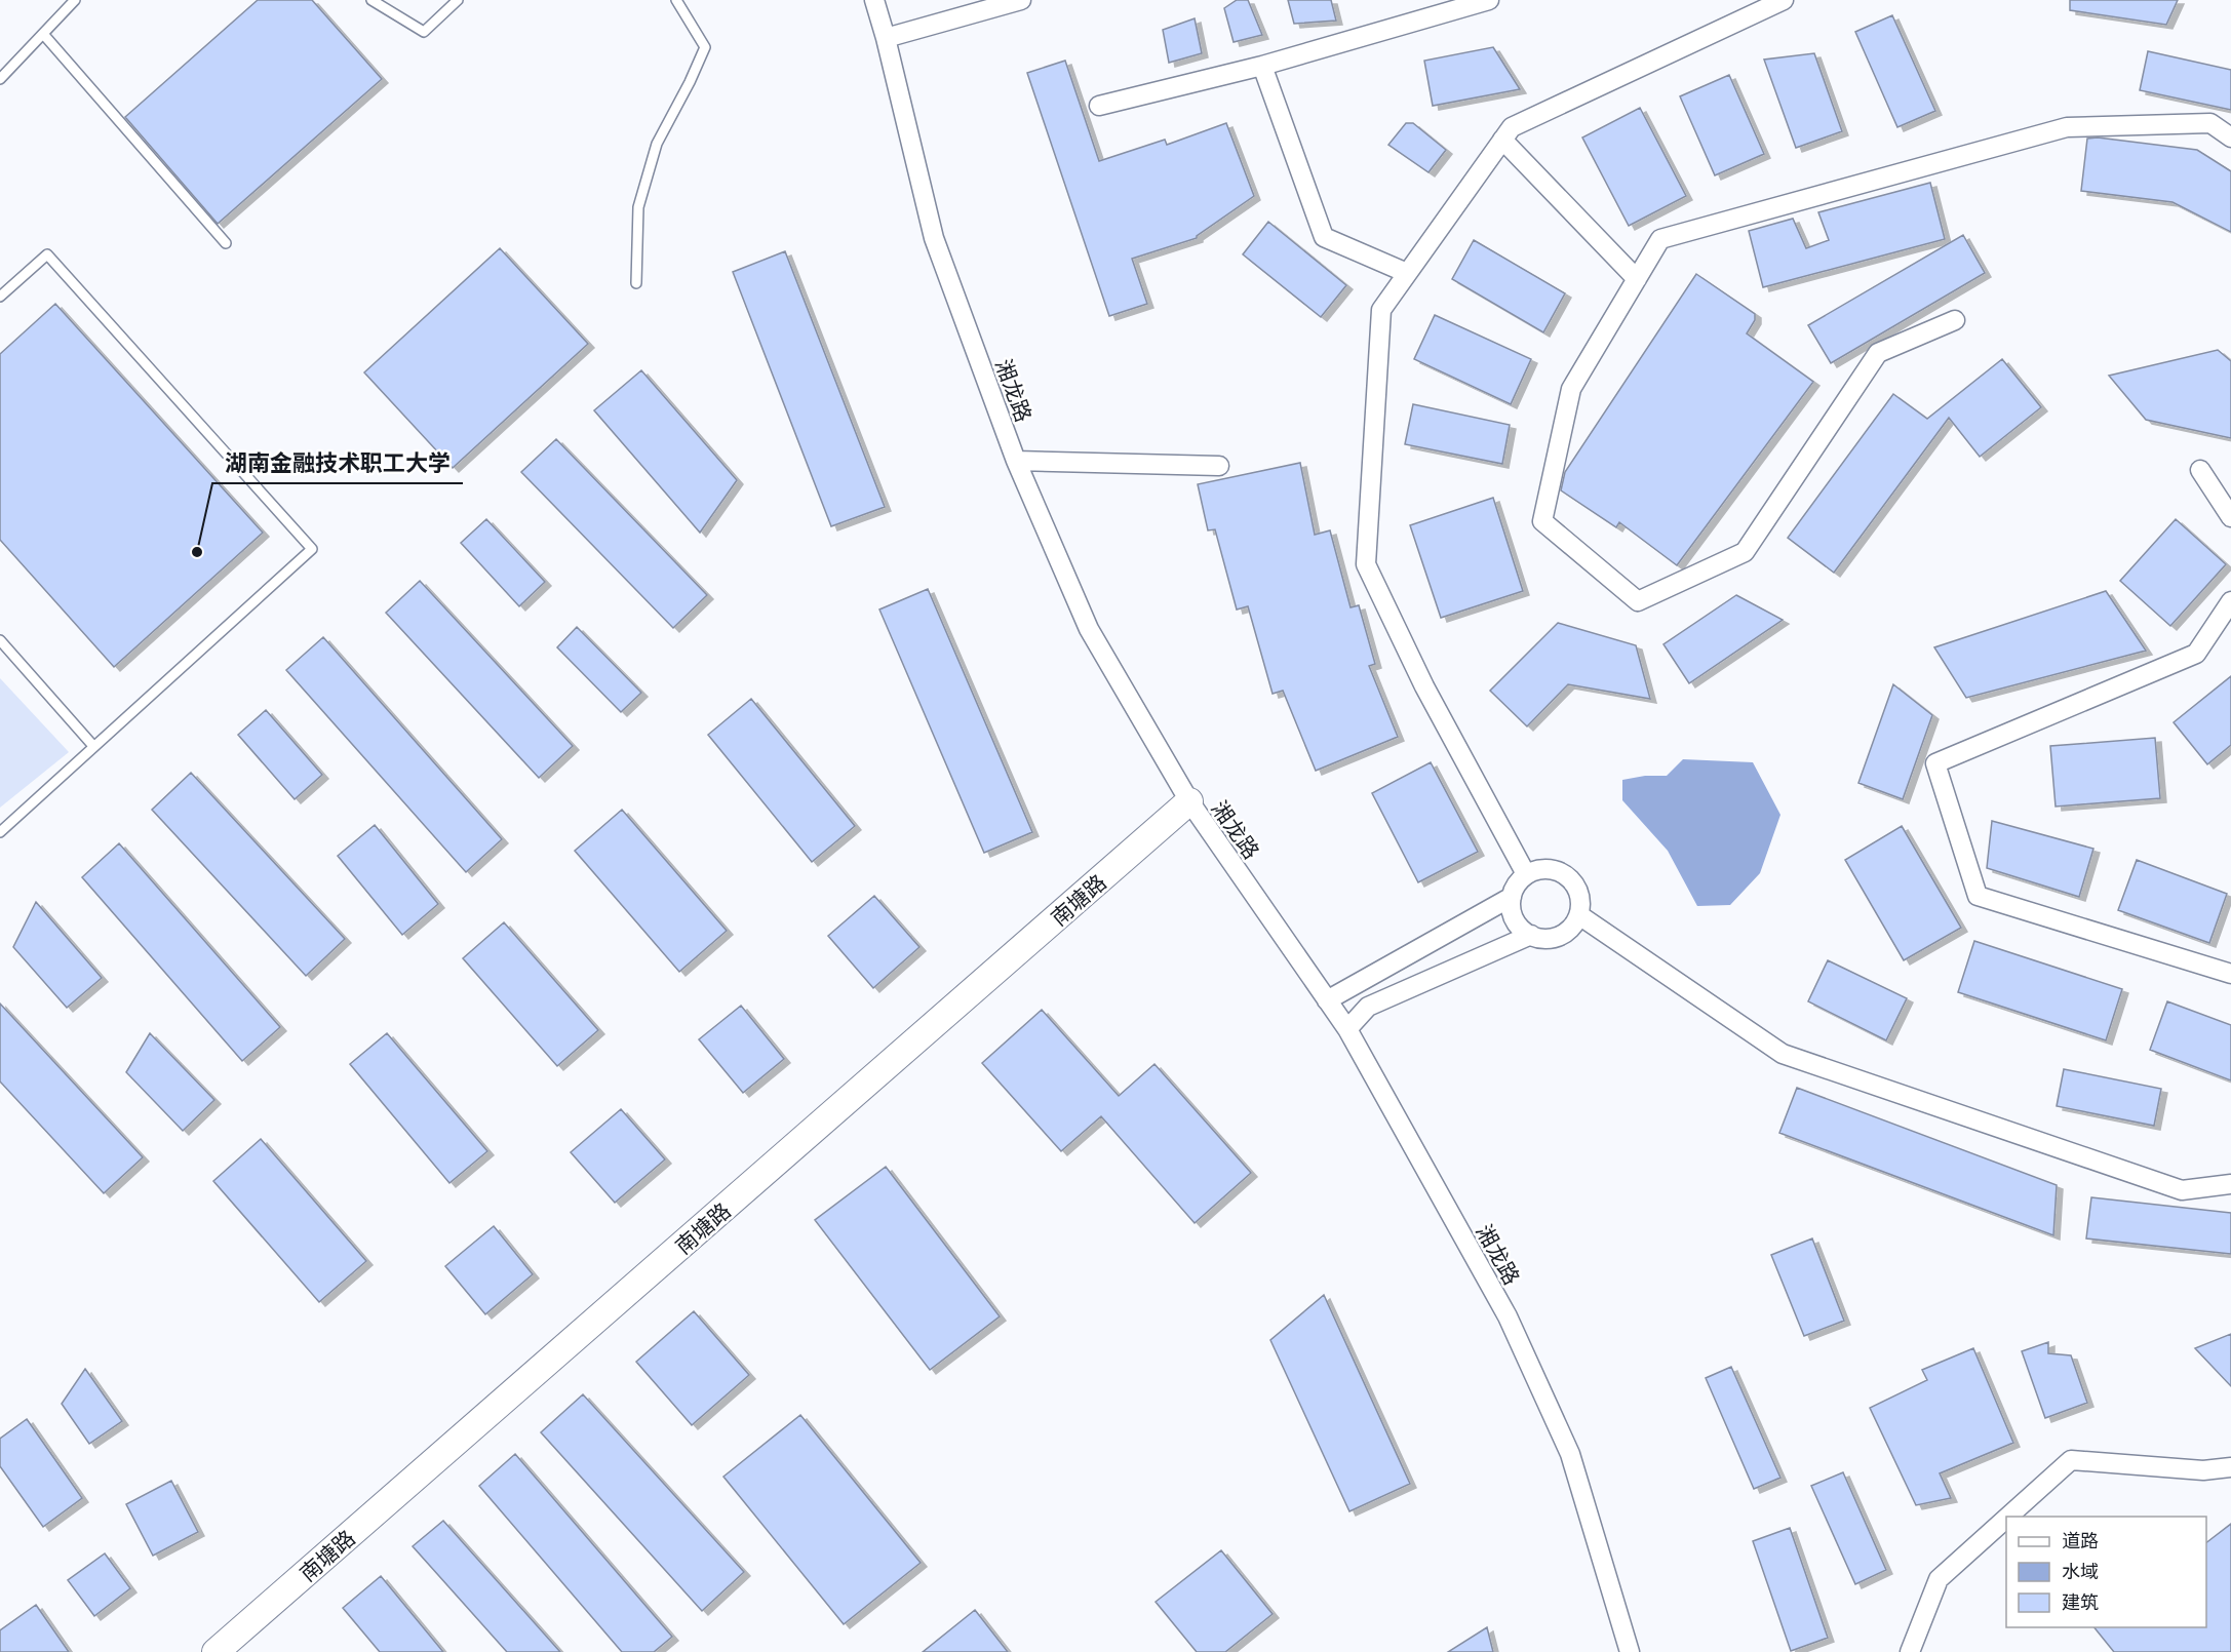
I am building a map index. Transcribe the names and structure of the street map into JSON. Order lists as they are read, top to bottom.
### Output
{
  "streets": {
    "street": ["湘龙路", "南塘路"]
  },
  "crossings": [
    ["湘龙路", "南塘路"]
  ],
  "places": ["湖南金融技术职工大学"],
  "legend": ["道路", "水域", "建筑"]
}
